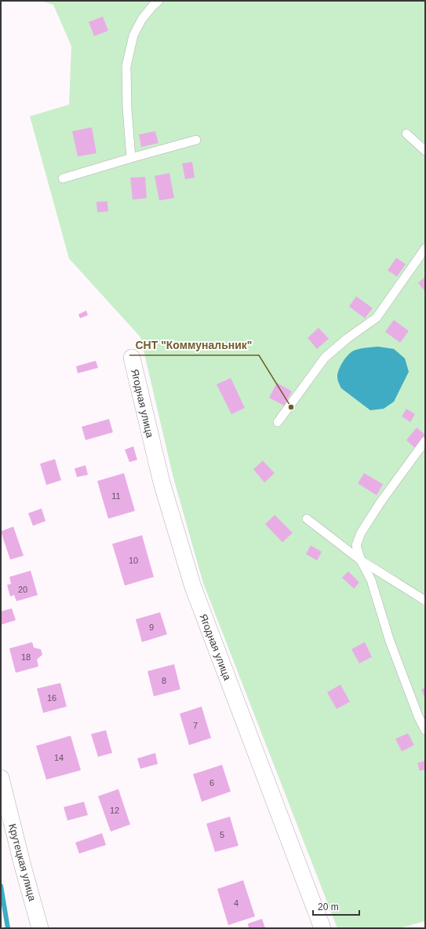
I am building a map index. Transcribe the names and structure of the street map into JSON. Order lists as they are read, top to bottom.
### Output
{
  "streets": {
    "street": ["Ягодная улица", "Крутецкая улица"]
  },
  "places": ["СНТ \"Коммунальник\""],
  "house_numbers": [
    "11",
    "10",
    "20",
    "9",
    "18",
    "8",
    "16",
    "7",
    "14",
    "6",
    "12",
    "5",
    "4"
  ],
  "scale_bar": "20 m"
}
